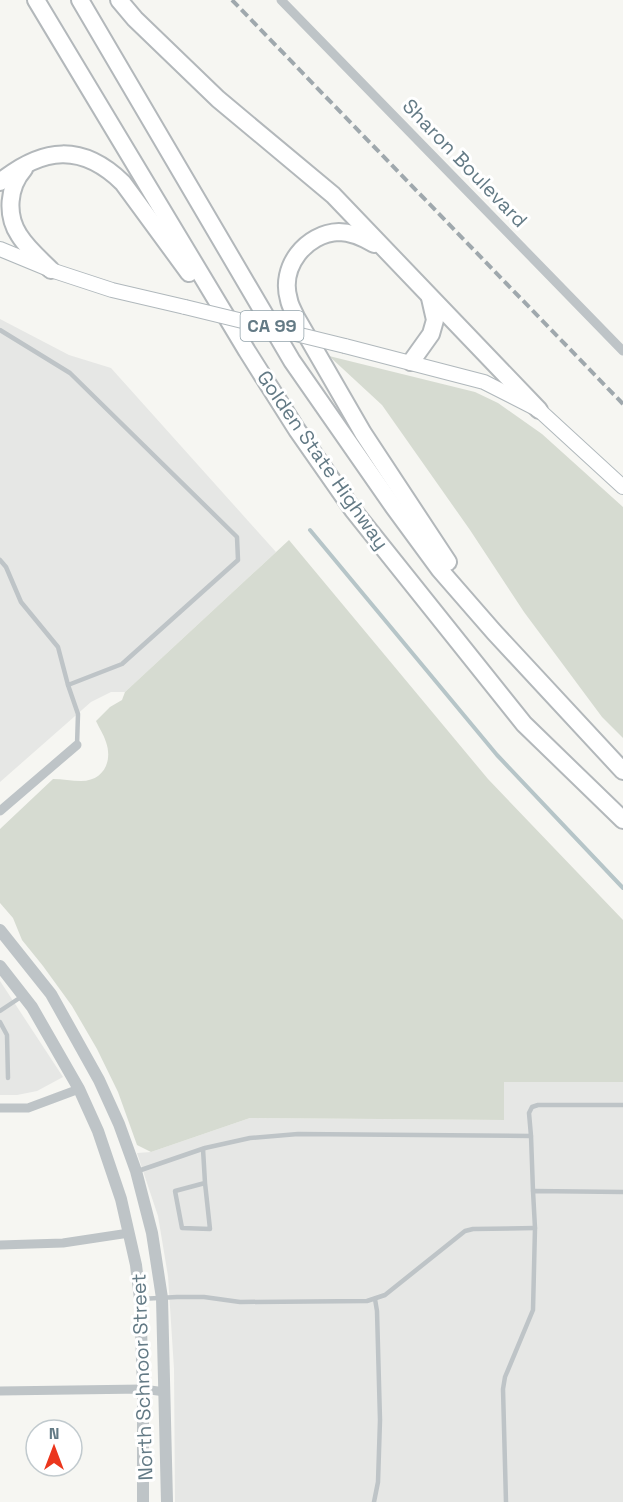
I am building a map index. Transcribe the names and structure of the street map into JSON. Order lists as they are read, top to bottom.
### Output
{
  "streets": {
    "highway": ["CA 99", "Golden State Highway"],
    "street": ["Sharon Boulevard", "North Schnoor Street"]
  },
  "north": "top"
}
